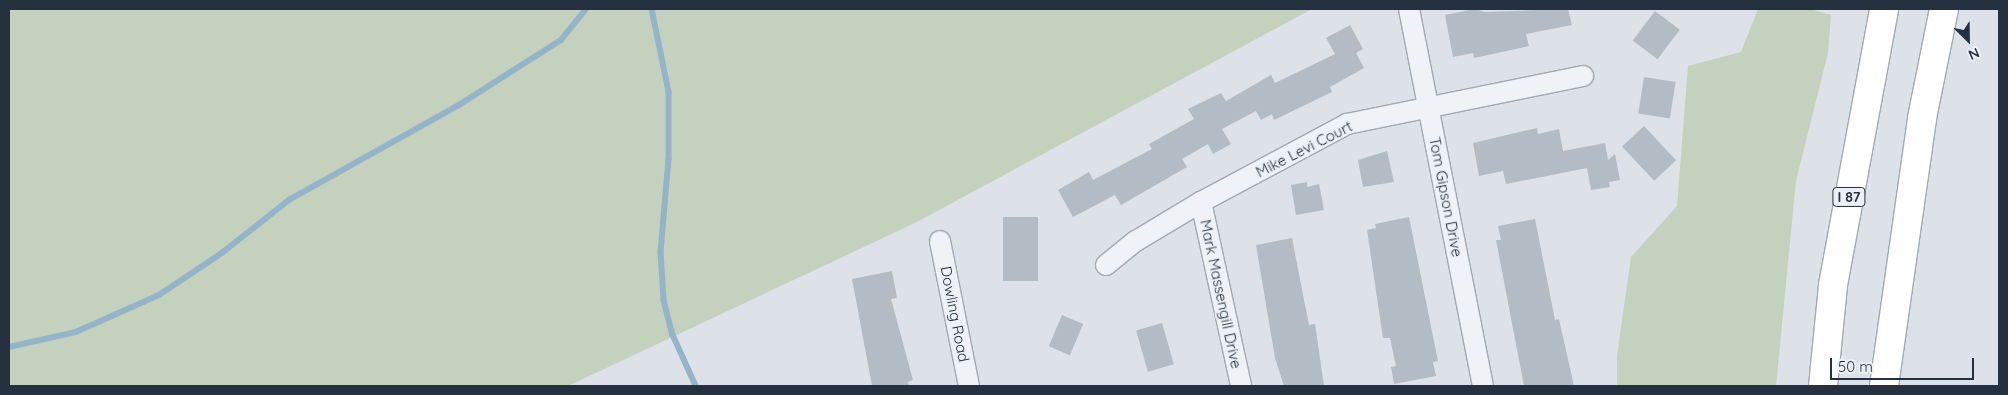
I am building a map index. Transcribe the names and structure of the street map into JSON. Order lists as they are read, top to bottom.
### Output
{
  "streets": {
    "highway": ["I 87"],
    "street": [
      "Mike Levi Court",
      "Tom Gipson Drive",
      "Mark Massengill Drive",
      "Dowling Road"
    ]
  },
  "crossings": [
    ["Mike Levi Court", "Tom Gipson Drive"],
    ["Mike Levi Court", "Mark Massengill Drive"]
  ],
  "scale_bar": "50 m",
  "north": "bottom right"
}
